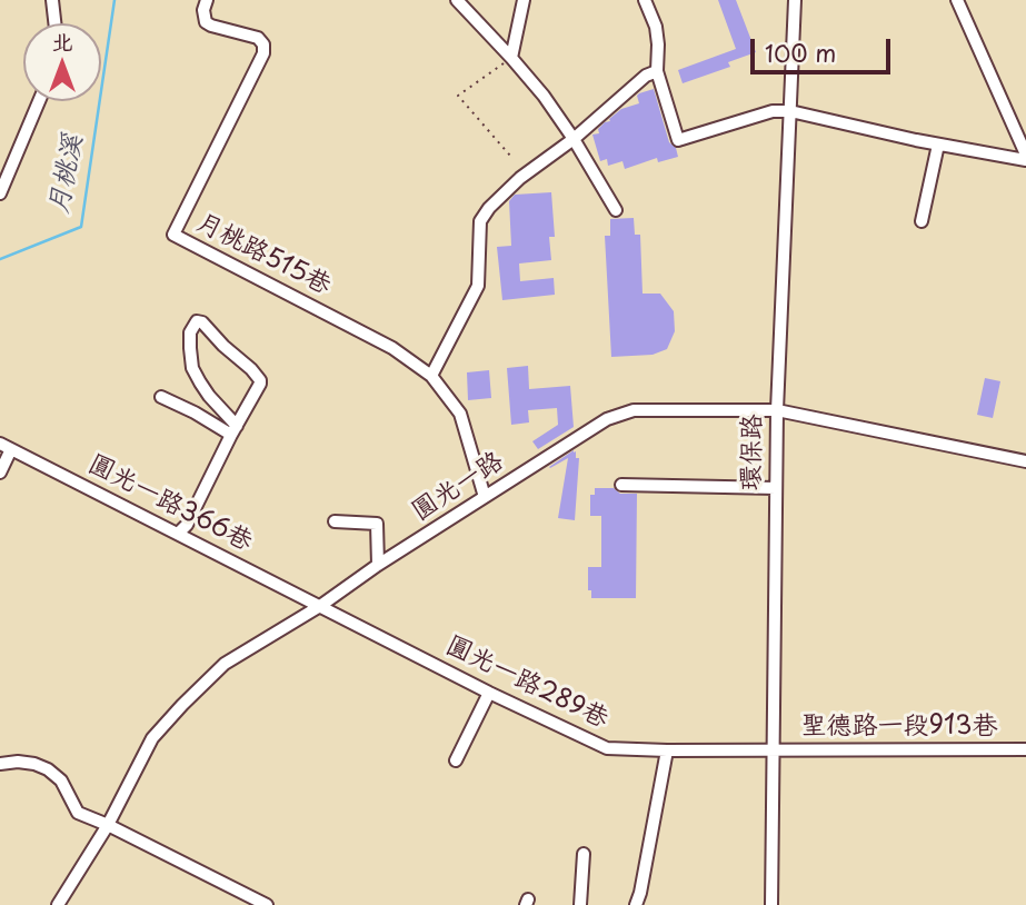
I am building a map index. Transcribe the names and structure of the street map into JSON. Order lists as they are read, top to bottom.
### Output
{
  "streets": {
    "street": [
      "月桃路515巷",
      "環保路",
      "圓光一路",
      "圓光一路366巷",
      "圓光一路289巷",
      "聖德路一段913巷"
    ]
  },
  "crossings": [
    ["月桃路515巷", "圓光一路"],
    ["環保路", "圓光一路"],
    ["環保路", "圓光一路289巷"],
    ["環保路", "聖德路一段913巷"],
    ["圓光一路", "圓光一路366巷"],
    ["圓光一路", "圓光一路289巷"],
    ["圓光一路366巷", "圓光一路289巷"],
    ["圓光一路289巷", "聖德路一段913巷"]
  ],
  "water": ["月桃溪"],
  "scale_bar": "100 m",
  "north": "top"
}
